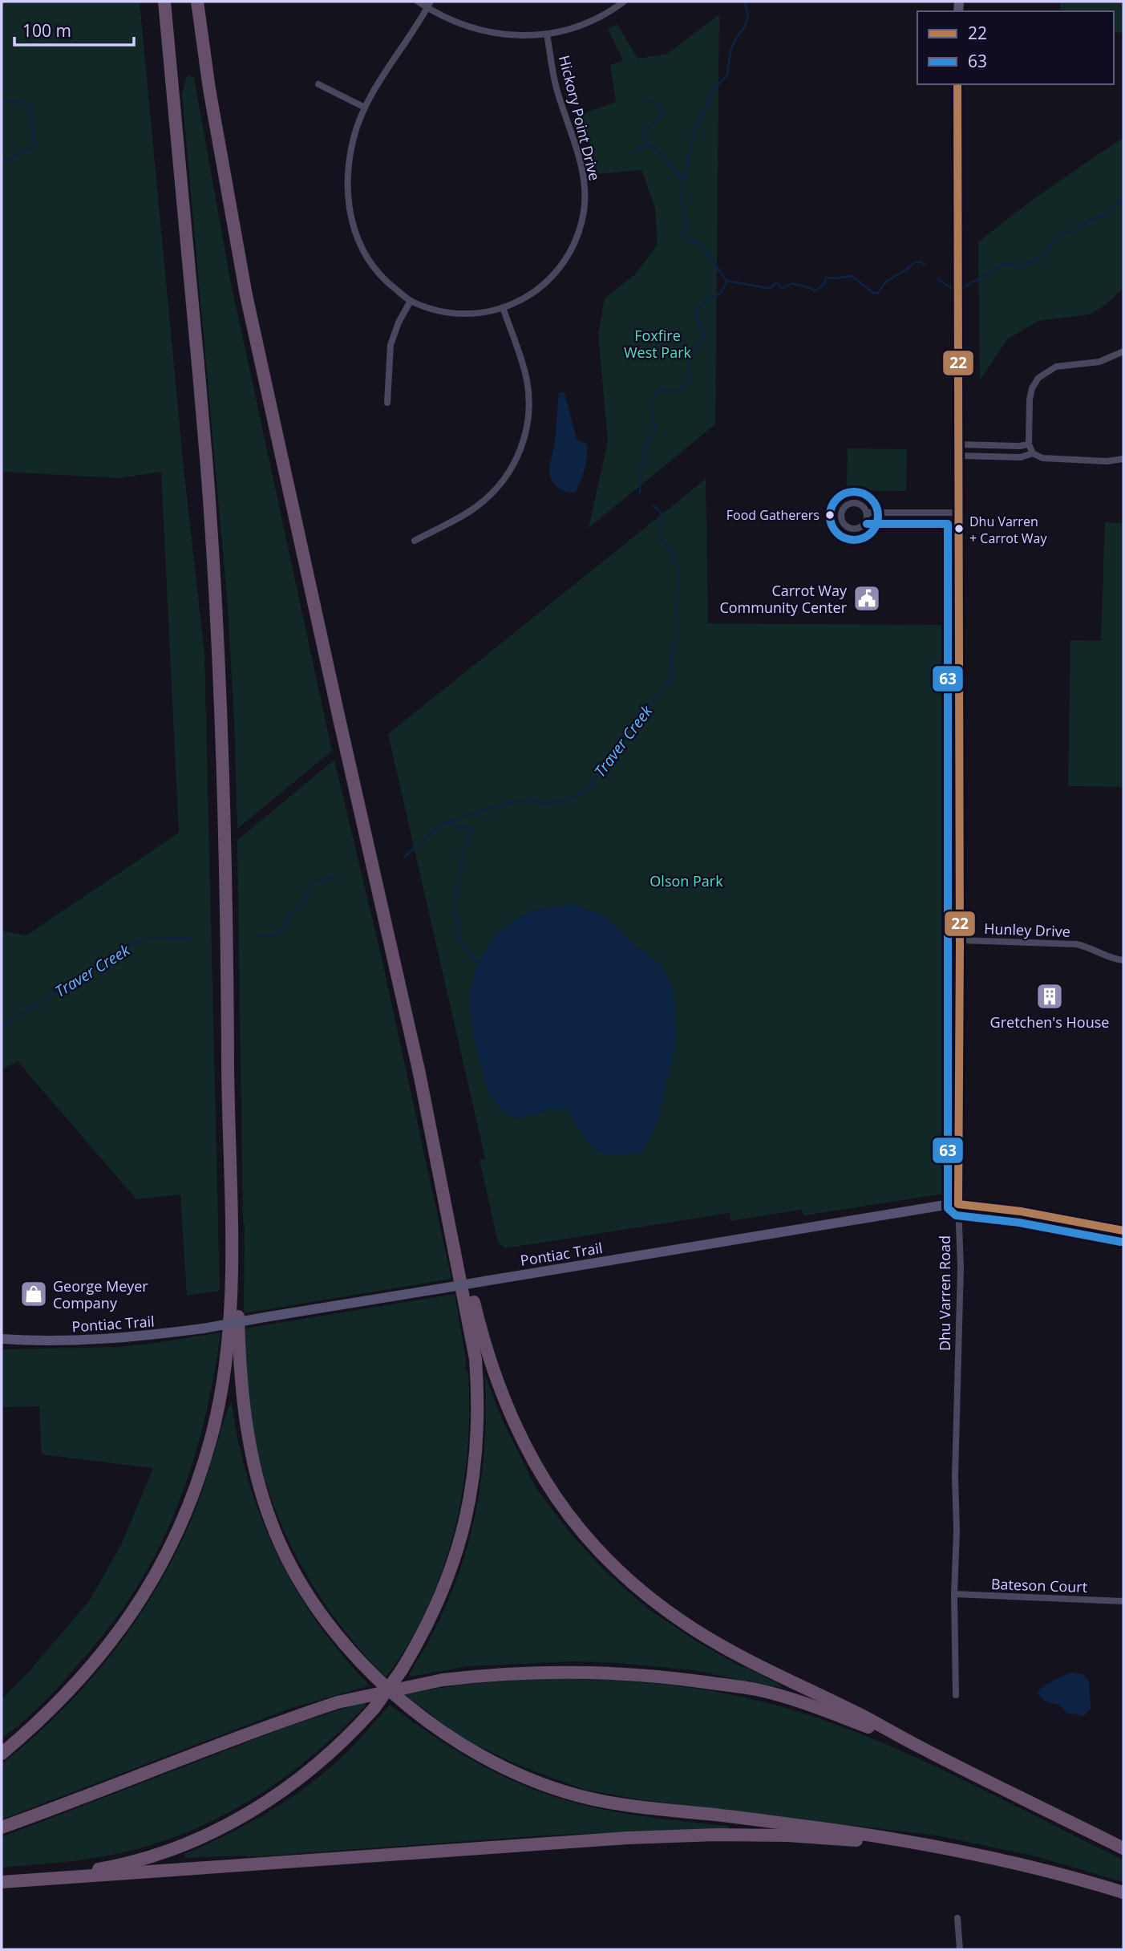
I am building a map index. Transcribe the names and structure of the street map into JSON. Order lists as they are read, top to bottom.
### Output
{
  "streets": {
    "main road": ["Pontiac Trail", "Dhu Varren Road"],
    "street": ["Hickory Point Drive", "Hunley Drive", "Bateson Court"]
  },
  "crossings": [
    ["Hunley Drive", "Dhu Varren Road"],
    ["Pontiac Trail", "Dhu Varren Road"],
    ["Dhu Varren Road", "Bateson Court"]
  ],
  "water": ["Traver Creek"],
  "parks": ["Foxfire West Park", "Olson Park"],
  "places": {
    "other": ["Food Gatherers", "Dhu Varren + Carrot Way"],
    "public building": ["Carrot Way Community Center"],
    "building": ["Gretchen's House"],
    "shop": ["George Meyer Company"]
  },
  "lines": ["transit line 22", "transit line 63"],
  "legend": ["22", "63"],
  "scale_bar": "100 m"
}
